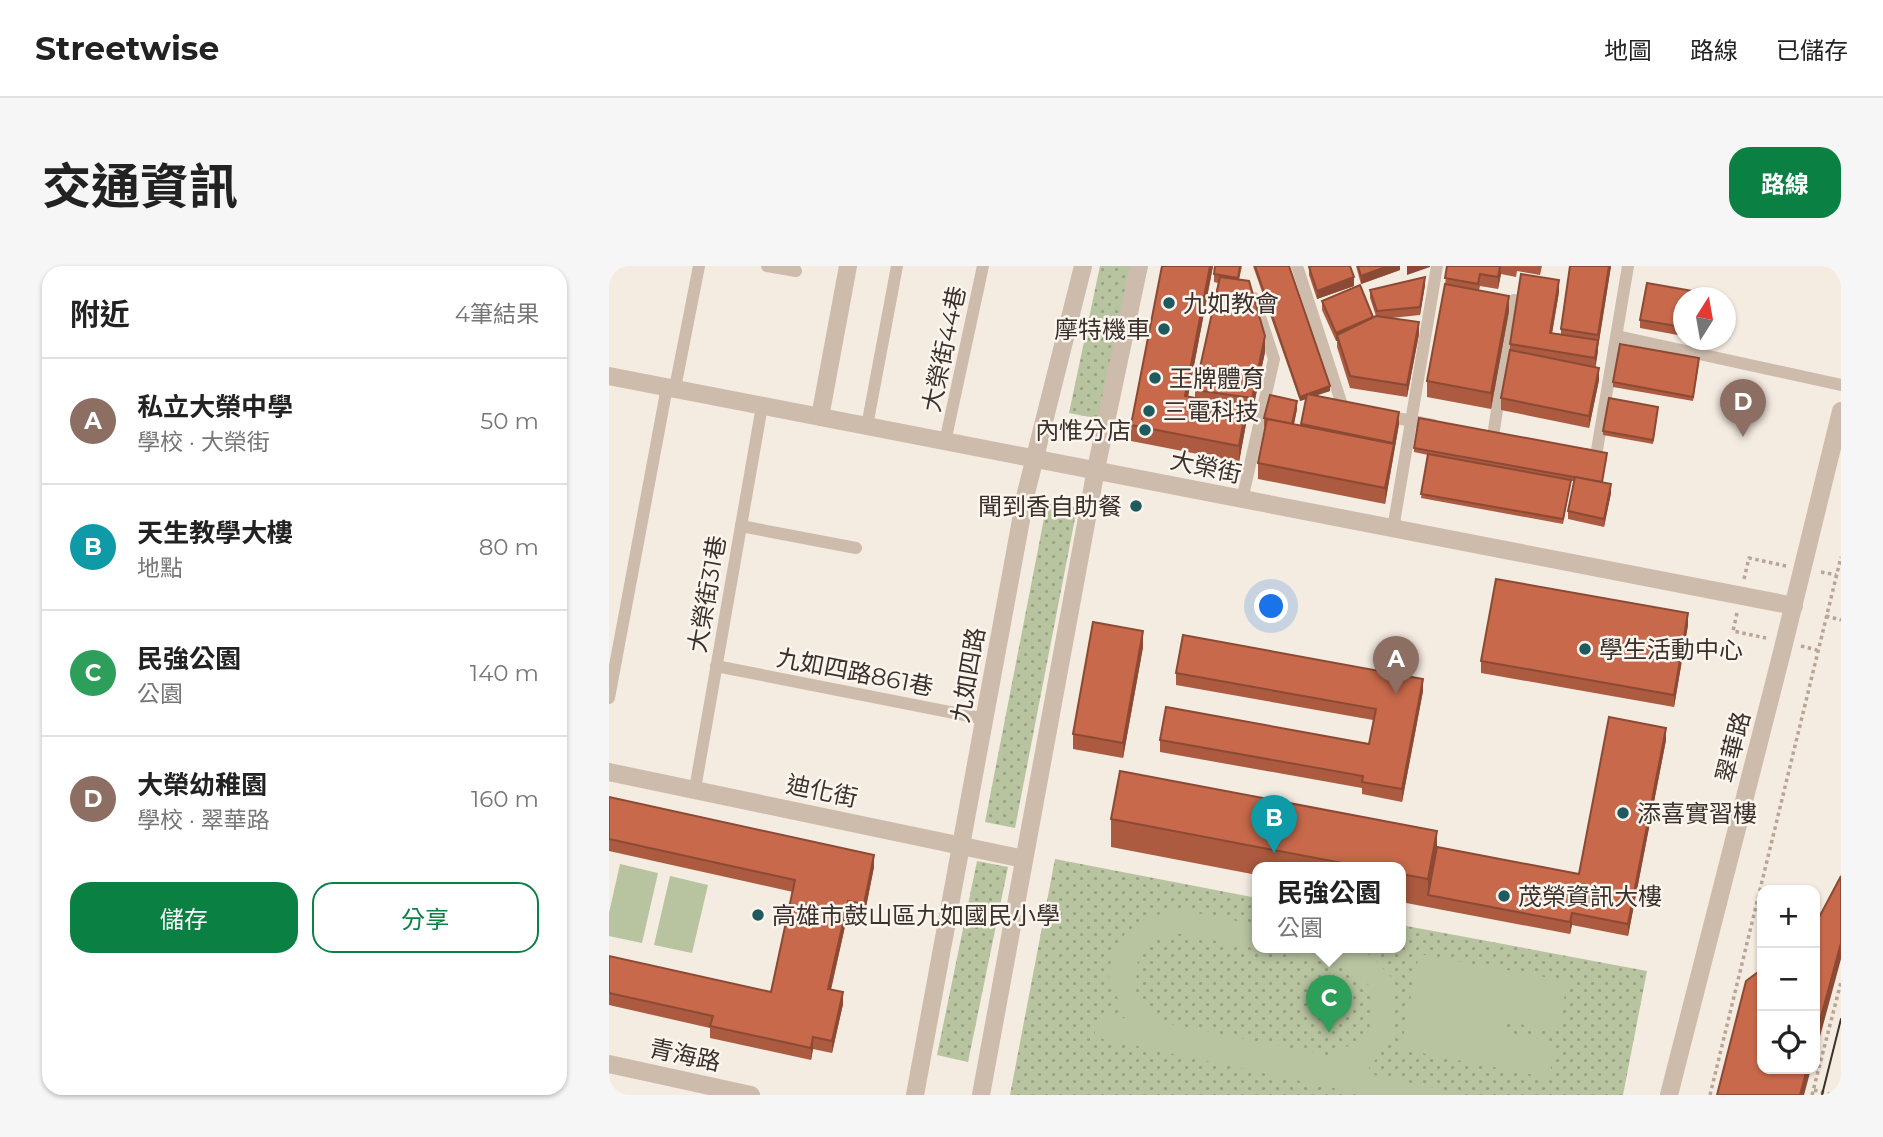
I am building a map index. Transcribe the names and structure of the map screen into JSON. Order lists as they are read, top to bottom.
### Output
{
  "streets": {
    "street": [
      "大榮街",
      "九如四路",
      "翠華路",
      "迪化街",
      "青海路"
    ],
    "lane": ["大榮街44巷", "大榮街31巷", "九如四路861巷"]
  },
  "crossings": [
    ["大榮街44巷", "大榮街"],
    ["大榮街", "大榮街31巷"],
    ["大榮街", "九如四路"],
    ["大榮街", "翠華路"],
    ["大榮街31巷", "九如四路861巷"],
    ["大榮街31巷", "迪化街"],
    ["九如四路861巷", "九如四路"],
    ["九如四路", "迪化街"]
  ],
  "places": [
    "九如教會",
    "摩特機車",
    "王牌體育",
    "三電科技",
    "內惟分店",
    "聞到香自助餐",
    "學生活動中心",
    "添喜實習樓",
    "茂榮資訊大樓",
    "高雄市鼓山區九如國民小學"
  ],
  "north": "top",
  "page": {
    "header": "Streetwise",
    "nav": ["地圖", "路線", "已儲存"],
    "title": "交通資訊",
    "buttons": [
      "路線",
      ["儲存", "分享"]
    ],
    "heading": ["附近", "4筆結果"],
    "list": [
      {
        "mark": "A",
        "name": "私立大榮中學",
        "note": "學校 · 大榮街",
        "value": "50 m"
      },
      {
        "mark": "B",
        "name": "天生教學大樓",
        "note": "地點",
        "value": "80 m"
      },
      {
        "mark": "C",
        "name": "民強公園",
        "note": "公園",
        "value": "140 m"
      },
      {
        "mark": "D",
        "name": "大榮幼稚園",
        "note": "學校 · 翠華路",
        "value": "160 m"
      }
    ],
    "pins": [
      "D",
      "A",
      "B",
      "C"
    ],
    "popup": ["民強公園", "公園"],
    "map_buttons": ["+", "−"]
  }
}
